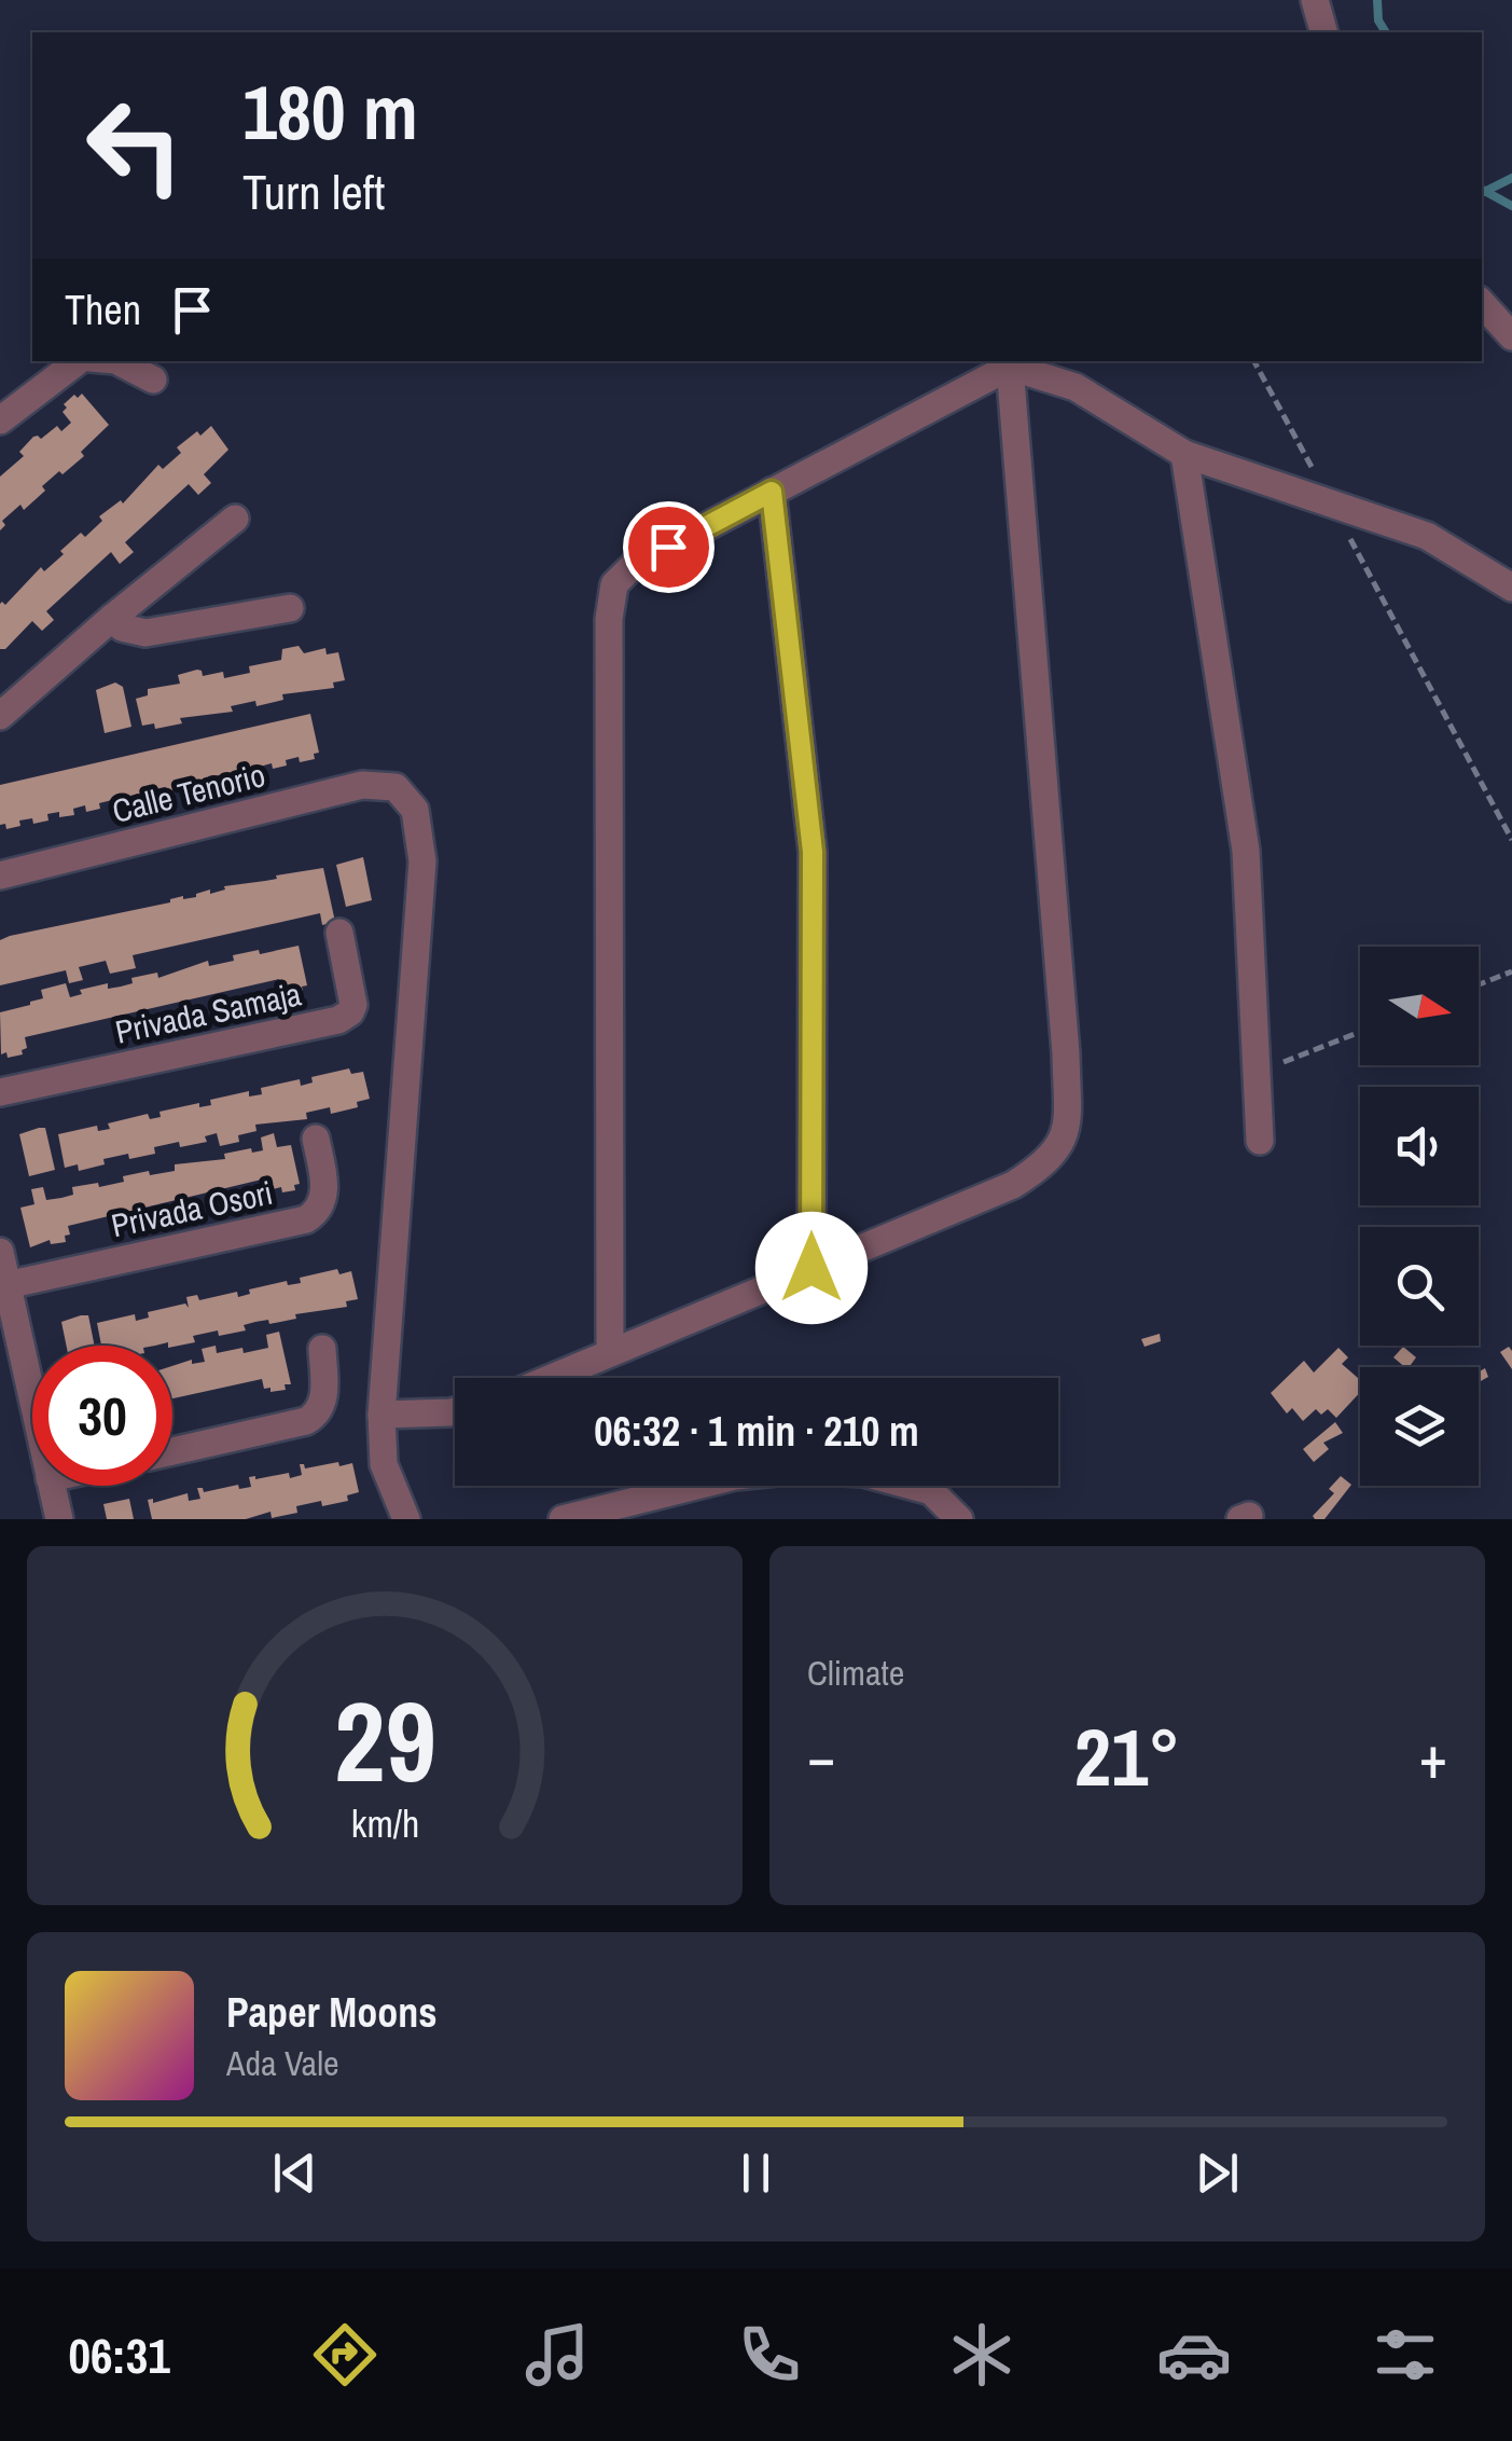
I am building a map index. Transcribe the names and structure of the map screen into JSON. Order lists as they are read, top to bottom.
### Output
{
  "streets": {
    "street": ["Calle Tenorio", "Privada Samaja", "Privada Osori"]
  },
  "north": "right",
  "page": {
    "turn": ["180 m", "Turn left"],
    "then": "Then",
    "limit": "30",
    "trip": "06:32 · 1 min · 210 m",
    "tile": "Climate",
    "heat": ["−", "21°", "+"],
    "song": ["Paper Moons", "Ada Vale"],
    "tabs": "06:31",
    "gauge": ["29", "km/h"]
  }
}
